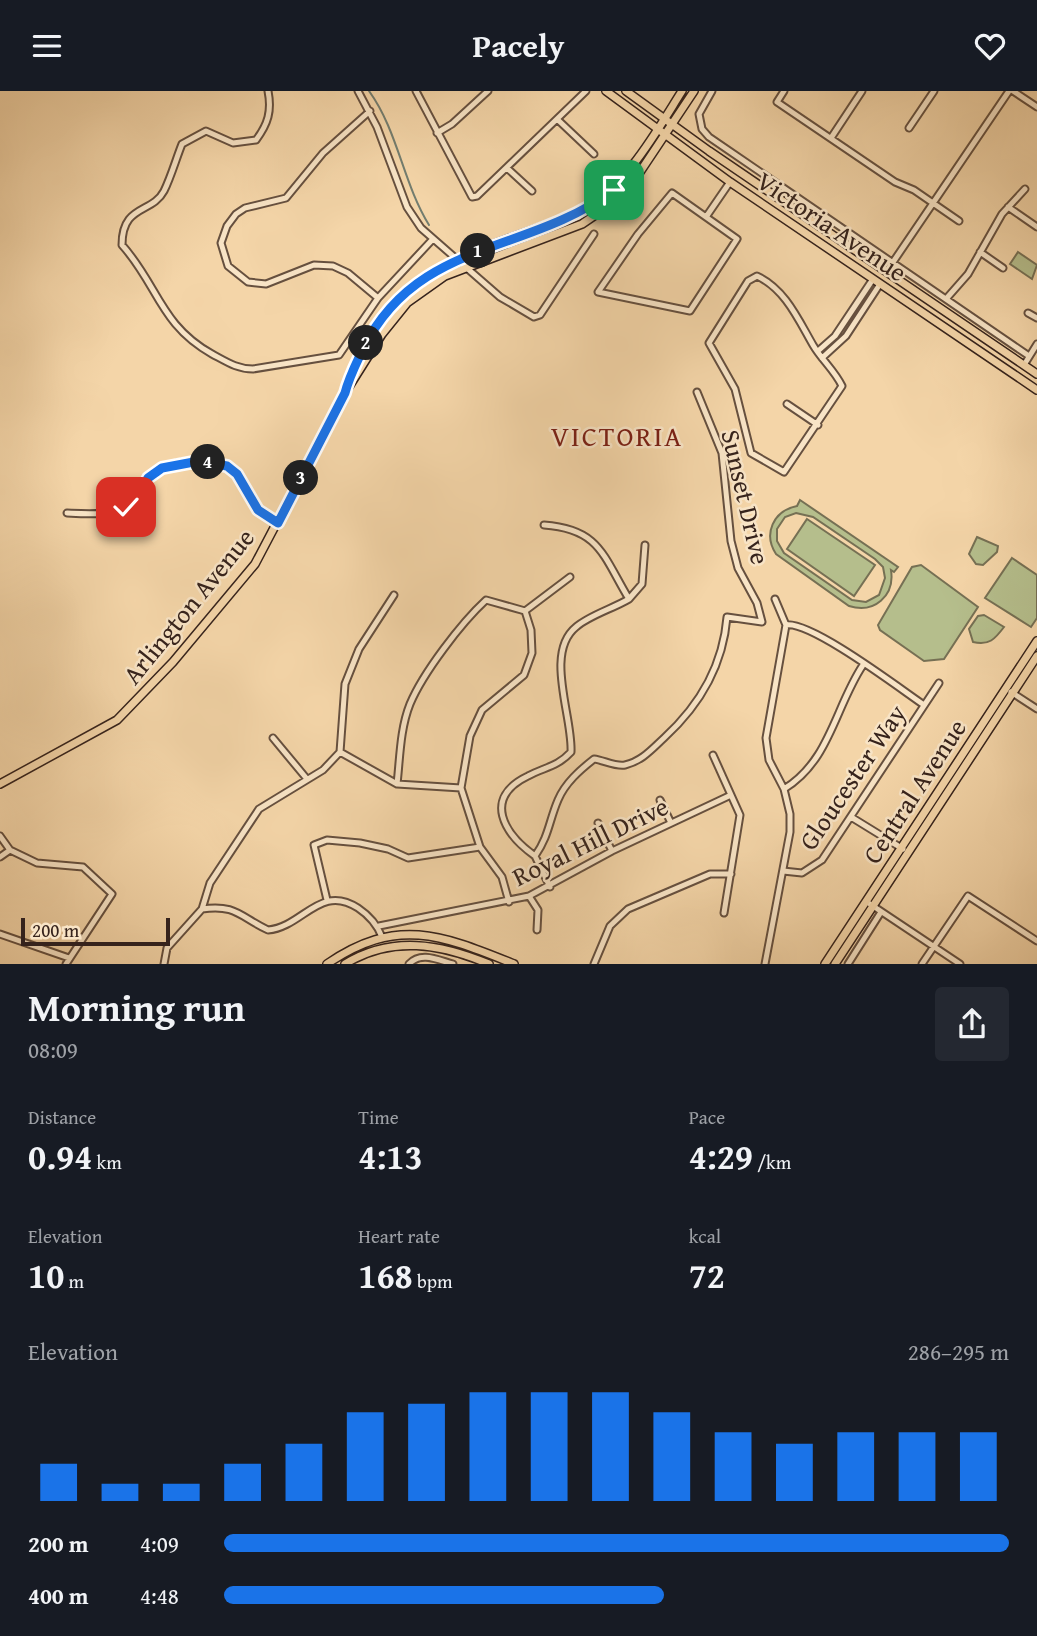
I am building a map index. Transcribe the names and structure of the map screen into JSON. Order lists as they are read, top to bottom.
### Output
{
  "streets": {
    "main road": ["Victoria Avenue", "Arlington Avenue", "Central Avenue"],
    "street": ["Sunset Drive", "Gloucester Way", "Royal Hill Drive"]
  },
  "crossings": [
    ["Victoria Avenue", "Arlington Avenue"]
  ],
  "districts": ["VICTORIA"],
  "scale_bar": "200 m",
  "page": {
    "header": "Pacely",
    "pins": [
      "1",
      "2",
      "4",
      "3"
    ],
    "scale": "200 m",
    "heading": ["Morning run", "08:09"],
    "stats": [
      ["Distance", "0.94 km"],
      ["Time", "4:13"],
      ["Pace", "4:29 /km"],
      ["Elevation", "10 m"],
      ["Heart rate", "168 bpm"],
      ["kcal", "72"]
    ],
    "chart": ["Elevation", "286–295 m"],
    "list": [
      {
        "name": "200 m",
        "note": "4:09"
      },
      {
        "name": "400 m",
        "note": "4:48"
      }
    ]
  }
}
